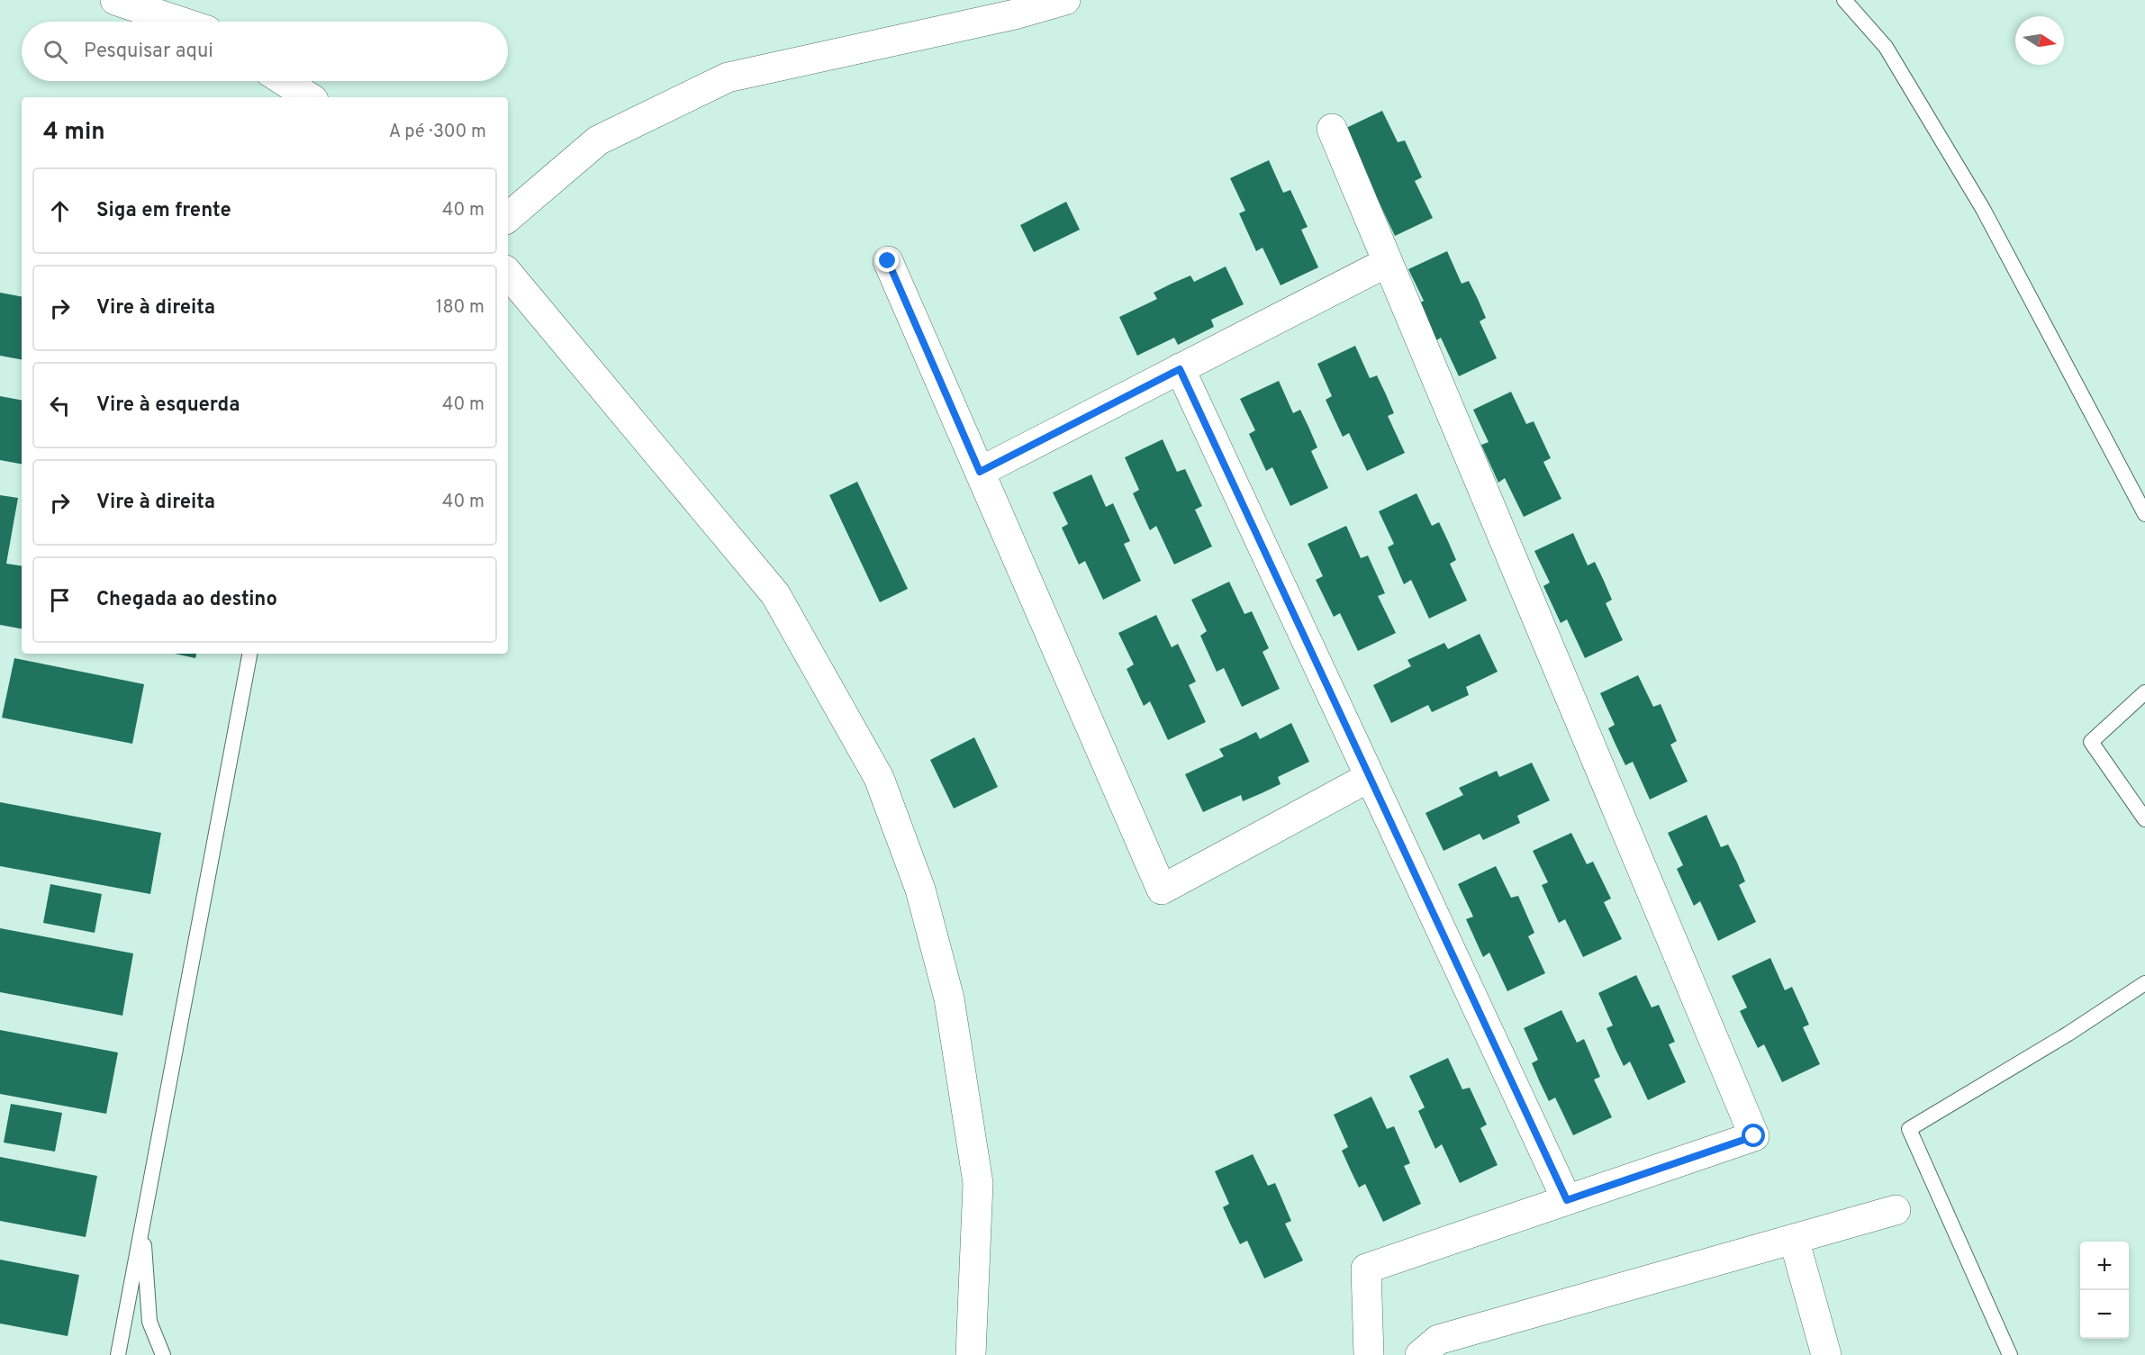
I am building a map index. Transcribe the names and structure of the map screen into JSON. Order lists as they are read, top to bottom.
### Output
{
  "north": "right",
  "page": {
    "search": "Pesquisar aqui",
    "heading": ["4 min", "A pé · 300 m"],
    "list": [
      ["Siga em frente", "40 m"],
      ["Vire à direita", "180 m"],
      ["Vire à esquerda", "40 m"],
      ["Vire à direita", "40 m"],
      "Chegada ao destino"
    ],
    "map_buttons": ["+", "−"]
  }
}
